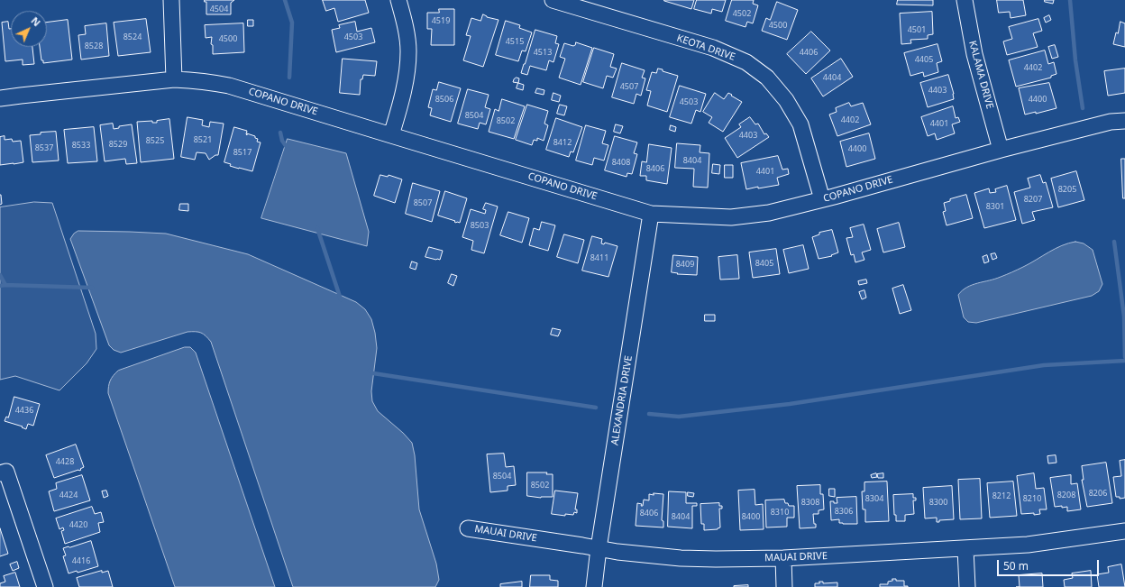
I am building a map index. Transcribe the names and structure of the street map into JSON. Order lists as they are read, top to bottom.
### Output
{
  "streets": {
    "street": [
      "KEOTA DRIVE",
      "KALAMA DRIVE",
      "COPANO DRIVE",
      "ALEXANDRIA DRIVE",
      "MAUAI DRIVE"
    ]
  },
  "crossings": [
    ["KEOTA DRIVE", "COPANO DRIVE"],
    ["KALAMA DRIVE", "COPANO DRIVE"],
    ["COPANO DRIVE", "ALEXANDRIA DRIVE"],
    ["ALEXANDRIA DRIVE", "MAUAI DRIVE"]
  ],
  "house_numbers": [
    "4504",
    "4502",
    "4519",
    "4500",
    "4501",
    "8524",
    "4503",
    "4500",
    "4515",
    "8528",
    "4513",
    "4406",
    "4405",
    "4402",
    "4404",
    "4507",
    "4403",
    "8506",
    "4400",
    "4503",
    "8504",
    "4402",
    "8502",
    "4401",
    "4403",
    "8521",
    "8525",
    "8412",
    "8529",
    "8533",
    "8537",
    "4400",
    "8517",
    "8404",
    "8408",
    "8406",
    "4401",
    "8205",
    "8207",
    "8507",
    "8301",
    "8503",
    "8411",
    "8405",
    "8409",
    "4436",
    "4428",
    "8504",
    "8502",
    "8206",
    "4424",
    "8208",
    "8212",
    "8304",
    "8210",
    "8308",
    "8300",
    "8306",
    "8310",
    "8406",
    "8404",
    "8400",
    "4420",
    "4416"
  ],
  "scale_bar": "50 m",
  "north": "top right"
}
